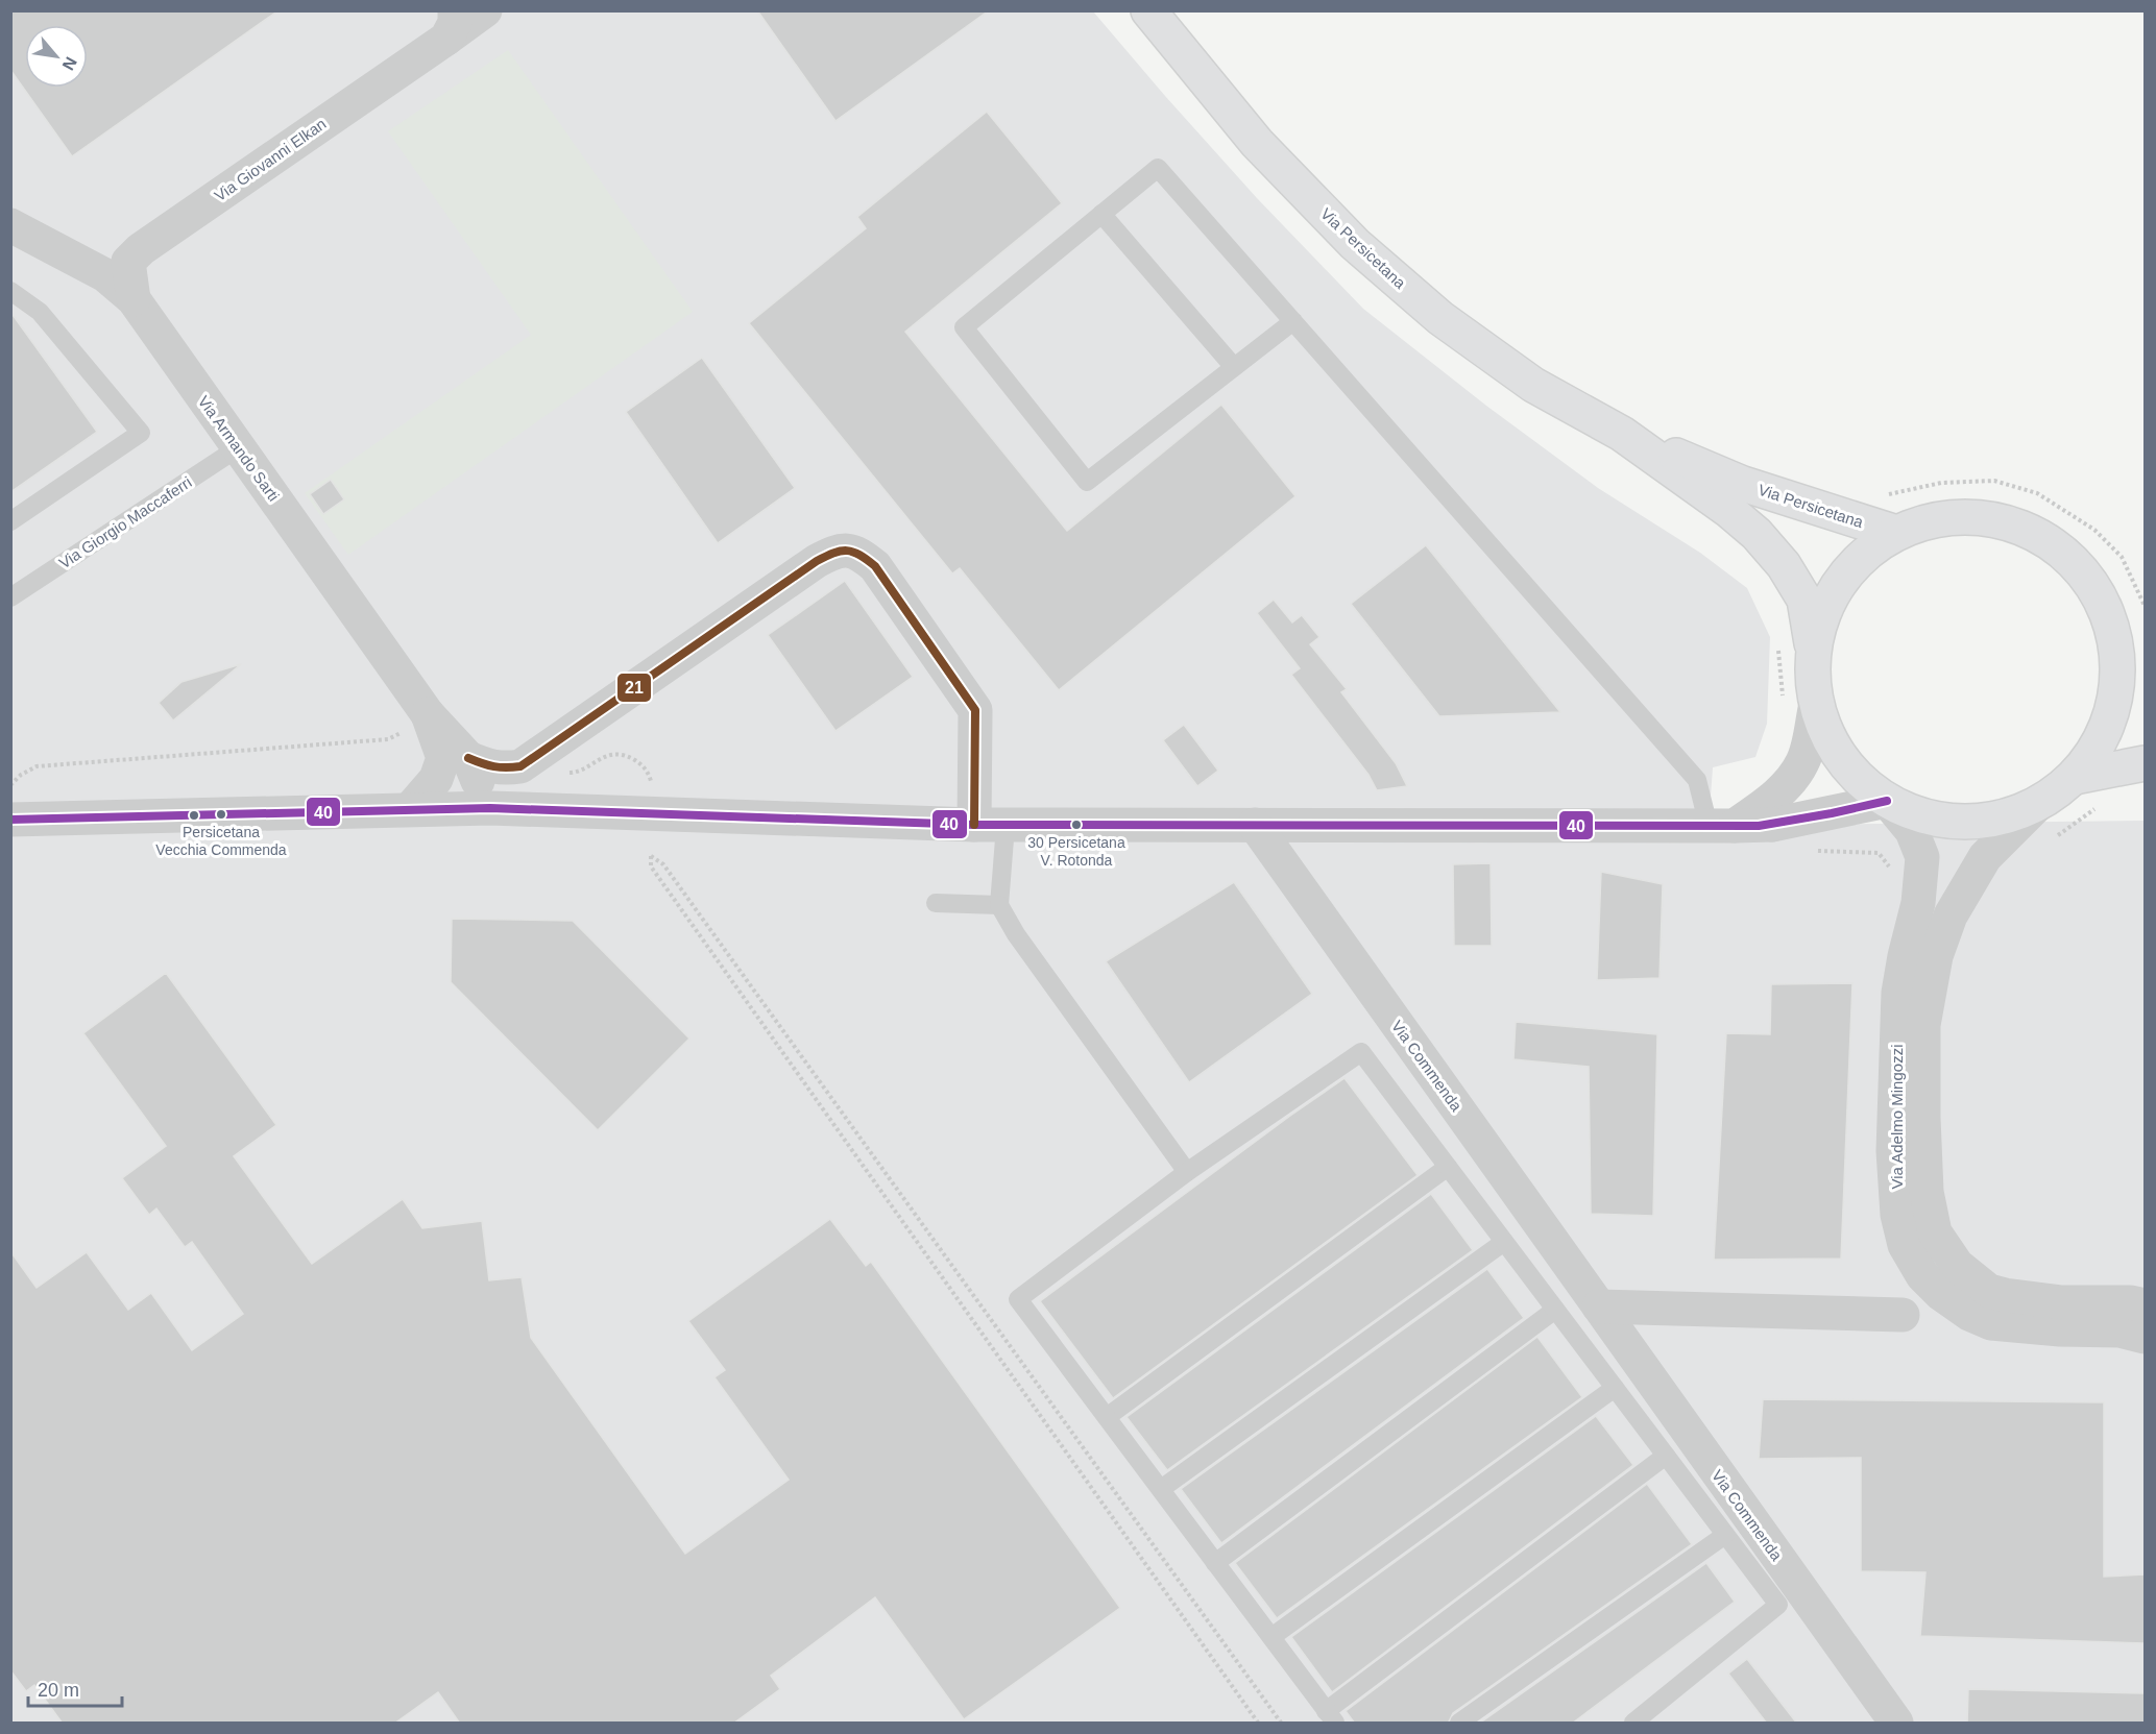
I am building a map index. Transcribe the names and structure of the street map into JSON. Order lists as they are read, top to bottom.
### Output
{
  "streets": {
    "main road": ["Via Persicetana"],
    "street": [
      "Via Giovanni Elkan",
      "Via Armando Sarti",
      "Via Commenda",
      "Via Adelmo Mingozzi"
    ],
    "lane": ["Via Giorgio Maccaferri"]
  },
  "crossings": [
    ["Via Giovanni Elkan", "Via Armando Sarti"],
    ["Via Armando Sarti", "Via Giorgio Maccaferri"]
  ],
  "places": ["Persicetana Vecchia Commenda", "30 Persicetana V. Rotonda"],
  "lines": ["transit line 21", "transit line 40"],
  "scale_bar": "20 m",
  "north": "bottom right"
}
